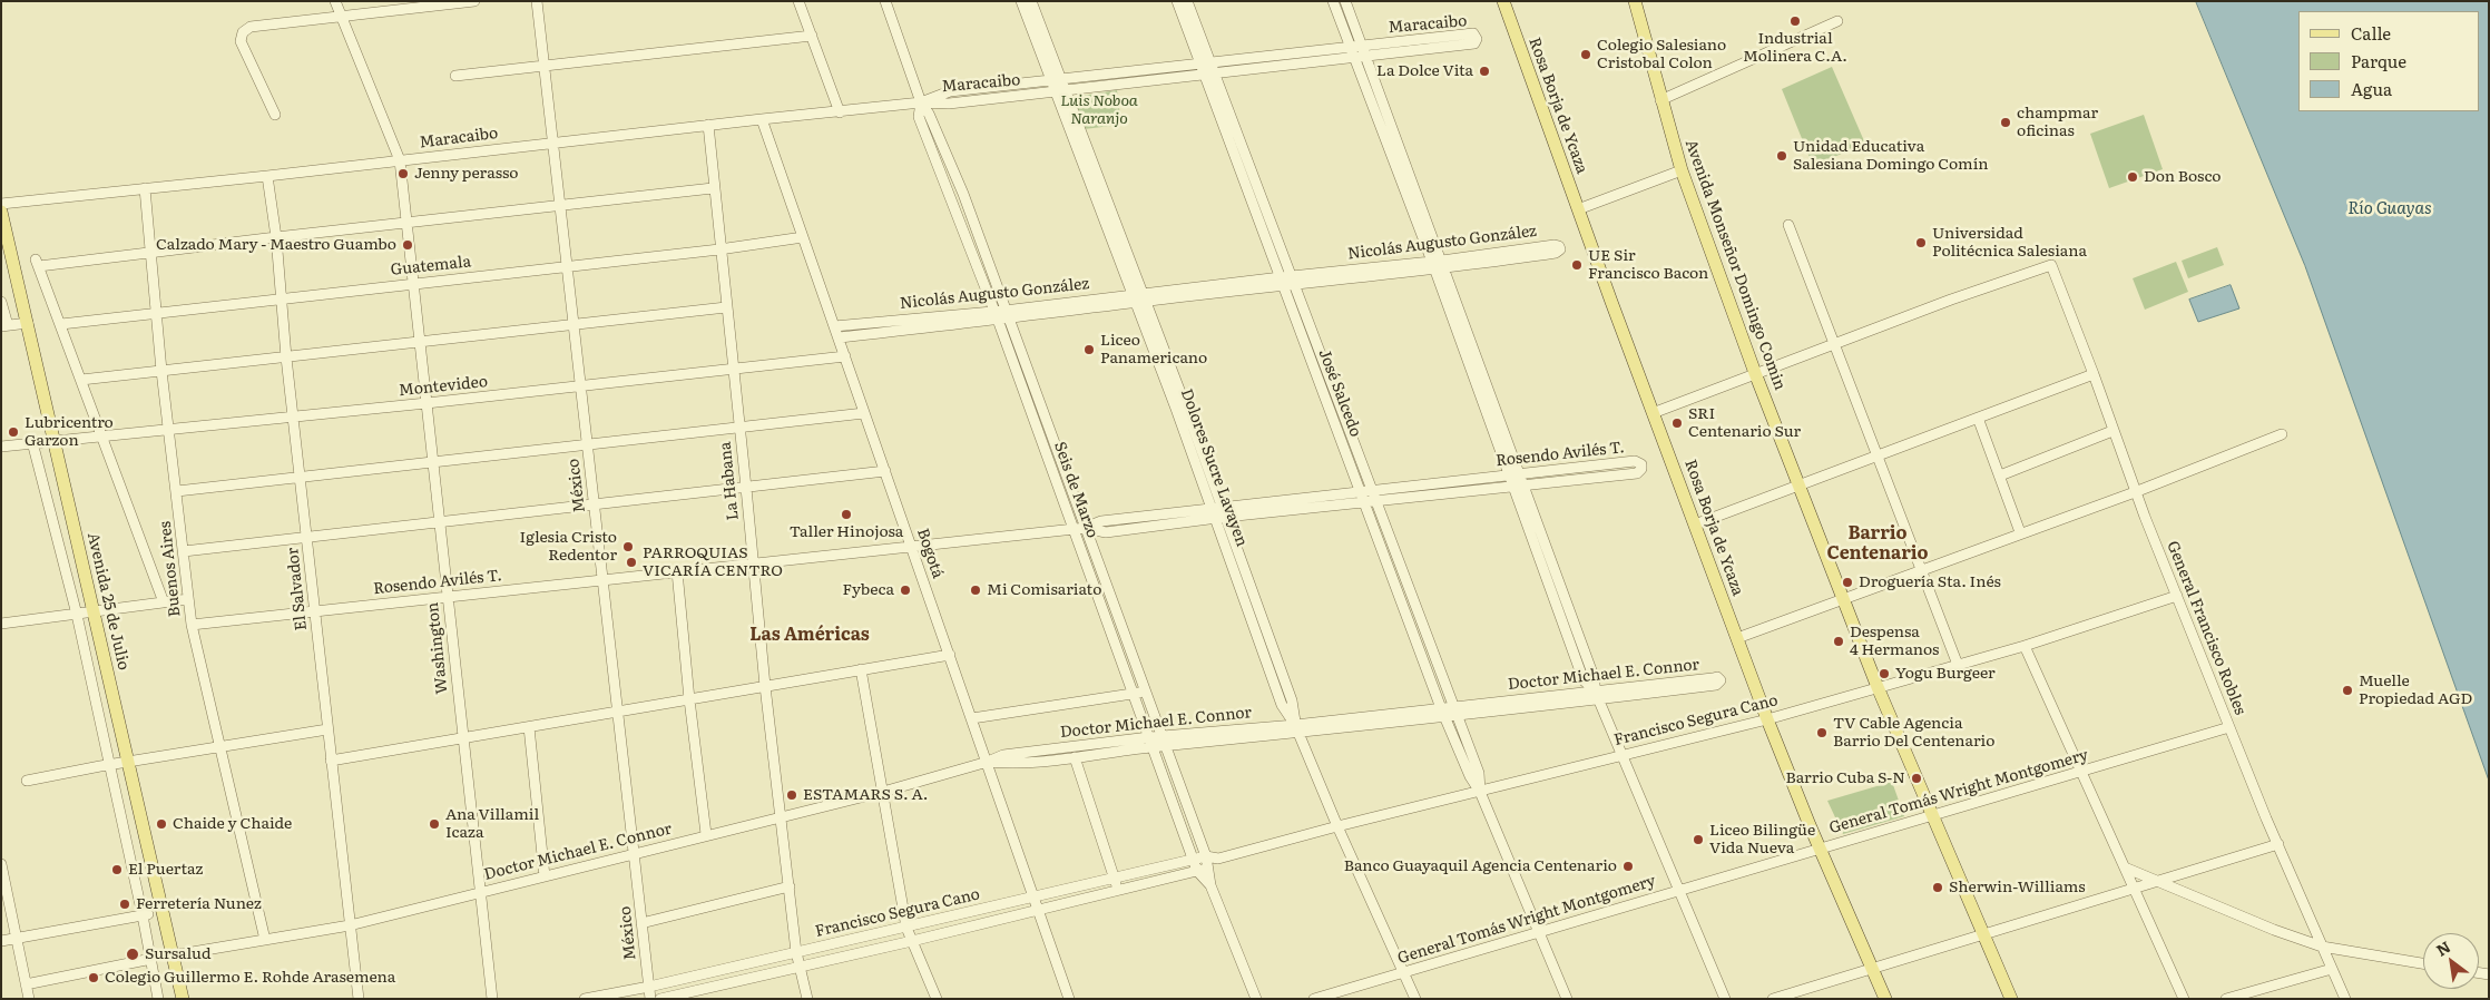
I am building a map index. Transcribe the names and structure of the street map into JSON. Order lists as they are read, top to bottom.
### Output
{
  "streets": {
    "main road": ["Rosa Borja de Ycaza", "Avenida Monseñor Domingo Comin", "Avenida 25 de Julio"],
    "street": [
      "Maracaibo",
      "Nicolás Augusto González",
      "Guatemala",
      "Montevideo",
      "José Salcedo",
      "Rosendo Avilés T.",
      "Dolores Sucre Lavayen",
      "La Habana",
      "México",
      "Seis de Marzo",
      "Bogotá",
      "Buenos Aires",
      "El Salvador",
      "General Francisco Robles",
      "Washington",
      "Doctor Michael E. Connor",
      "Francisco Segura Cano",
      "General Tomás Wright Montgomery"
    ]
  },
  "crossings": [
    ["Maracaibo", "José Salcedo"],
    ["Maracaibo", "Dolores Sucre Lavayen"],
    ["Maracaibo", "La Habana"],
    ["Maracaibo", "México"],
    ["Maracaibo", "Seis de Marzo"],
    ["Maracaibo", "Bogotá"],
    ["Maracaibo", "Buenos Aires"],
    ["Maracaibo", "El Salvador"],
    ["Maracaibo", "Washington"],
    ["Rosa Borja de Ycaza", "Francisco Segura Cano"],
    ["Rosa Borja de Ycaza", "General Tomás Wright Montgomery"],
    ["Nicolás Augusto González", "José Salcedo"],
    ["Nicolás Augusto González", "Dolores Sucre Lavayen"],
    ["Nicolás Augusto González", "Seis de Marzo"],
    ["Nicolás Augusto González", "Bogotá"],
    ["Avenida Monseñor Domingo Comin", "Francisco Segura Cano"],
    ["Avenida Monseñor Domingo Comin", "General Tomás Wright Montgomery"],
    ["Guatemala", "La Habana"],
    ["Guatemala", "México"],
    ["Guatemala", "Bogotá"],
    ["Guatemala", "Buenos Aires"],
    ["Guatemala", "El Salvador"],
    ["Guatemala", "Washington"],
    ["Montevideo", "La Habana"],
    ["Montevideo", "México"],
    ["Montevideo", "Bogotá"],
    ["Montevideo", "Buenos Aires"],
    ["Montevideo", "El Salvador"],
    ["Montevideo", "Avenida 25 de Julio"],
    ["Montevideo", "Washington"],
    ["José Salcedo", "Rosendo Avilés T."],
    ["José Salcedo", "Doctor Michael E. Connor"],
    ["José Salcedo", "Francisco Segura Cano"],
    ["José Salcedo", "General Tomás Wright Montgomery"],
    ["Rosendo Avilés T.", "Dolores Sucre Lavayen"],
    ["Rosendo Avilés T.", "La Habana"],
    ["Rosendo Avilés T.", "México"],
    ["Rosendo Avilés T.", "Seis de Marzo"],
    ["Rosendo Avilés T.", "Bogotá"],
    ["Rosendo Avilés T.", "Buenos Aires"],
    ["Rosendo Avilés T.", "El Salvador"],
    ["Rosendo Avilés T.", "Washington"],
    ["Dolores Sucre Lavayen", "Doctor Michael E. Connor"],
    ["Dolores Sucre Lavayen", "Francisco Segura Cano"],
    ["Dolores Sucre Lavayen", "General Tomás Wright Montgomery"],
    ["La Habana", "Doctor Michael E. Connor"],
    ["La Habana", "Francisco Segura Cano"],
    ["México", "Doctor Michael E. Connor"],
    ["México", "Francisco Segura Cano"],
    ["Seis de Marzo", "Doctor Michael E. Connor"],
    ["Seis de Marzo", "Francisco Segura Cano"],
    ["Bogotá", "Doctor Michael E. Connor"],
    ["Bogotá", "Francisco Segura Cano"],
    ["Buenos Aires", "Doctor Michael E. Connor"],
    ["El Salvador", "Doctor Michael E. Connor"],
    ["Avenida 25 de Julio", "Doctor Michael E. Connor"],
    ["General Francisco Robles", "Francisco Segura Cano"],
    ["General Francisco Robles", "General Tomás Wright Montgomery"],
    ["Washington", "Doctor Michael E. Connor"]
  ],
  "districts": ["Barrio Centenario", "Las Américas"],
  "water": ["Río Guayas"],
  "parks": ["Luis Noboa Naranjo"],
  "places": [
    "Industrial Molinera C.A.",
    "Colegio Salesiano Cristobal Colon",
    "La Dolce Vita",
    "champmar oficinas",
    "Unidad Educativa Salesiana Domingo Comín",
    "Jenny perasso",
    "Don Bosco",
    "Universidad Politécnica Salesiana",
    "Calzado Mary - Maestro Guambo",
    "UE Sir Francisco Bacon",
    "Liceo Panamericano",
    "SRI Centenario Sur",
    "Lubricentro Garzon",
    "Taller Hinojosa",
    "Iglesia Cristo Redentor",
    "PARROQUIAS VICARÍA CENTRO",
    "Droguería Sta. Inés",
    "Fybeca",
    "Mi Comisariato",
    "Despensa 4 Hermanos",
    "Yogu Burgeer",
    "Muelle Propiedad AGD",
    "TV Cable Agencia Barrio Del Centenario",
    "Barrio Cuba S-N",
    "ESTAMARS S. A.",
    "Chaide y Chaide",
    "Ana Villamil Icaza",
    "Liceo Bilingüe Vida Nueva",
    "Banco Guayaquil Agencia Centenario",
    "El Puertaz",
    "Sherwin-Williams",
    "Ferretería Nunez",
    "Sursalud",
    "Colegio Guillermo E. Rohde Arasemena"
  ],
  "legend": ["Calle", "Parque", "Agua"],
  "north": "top left"
}
